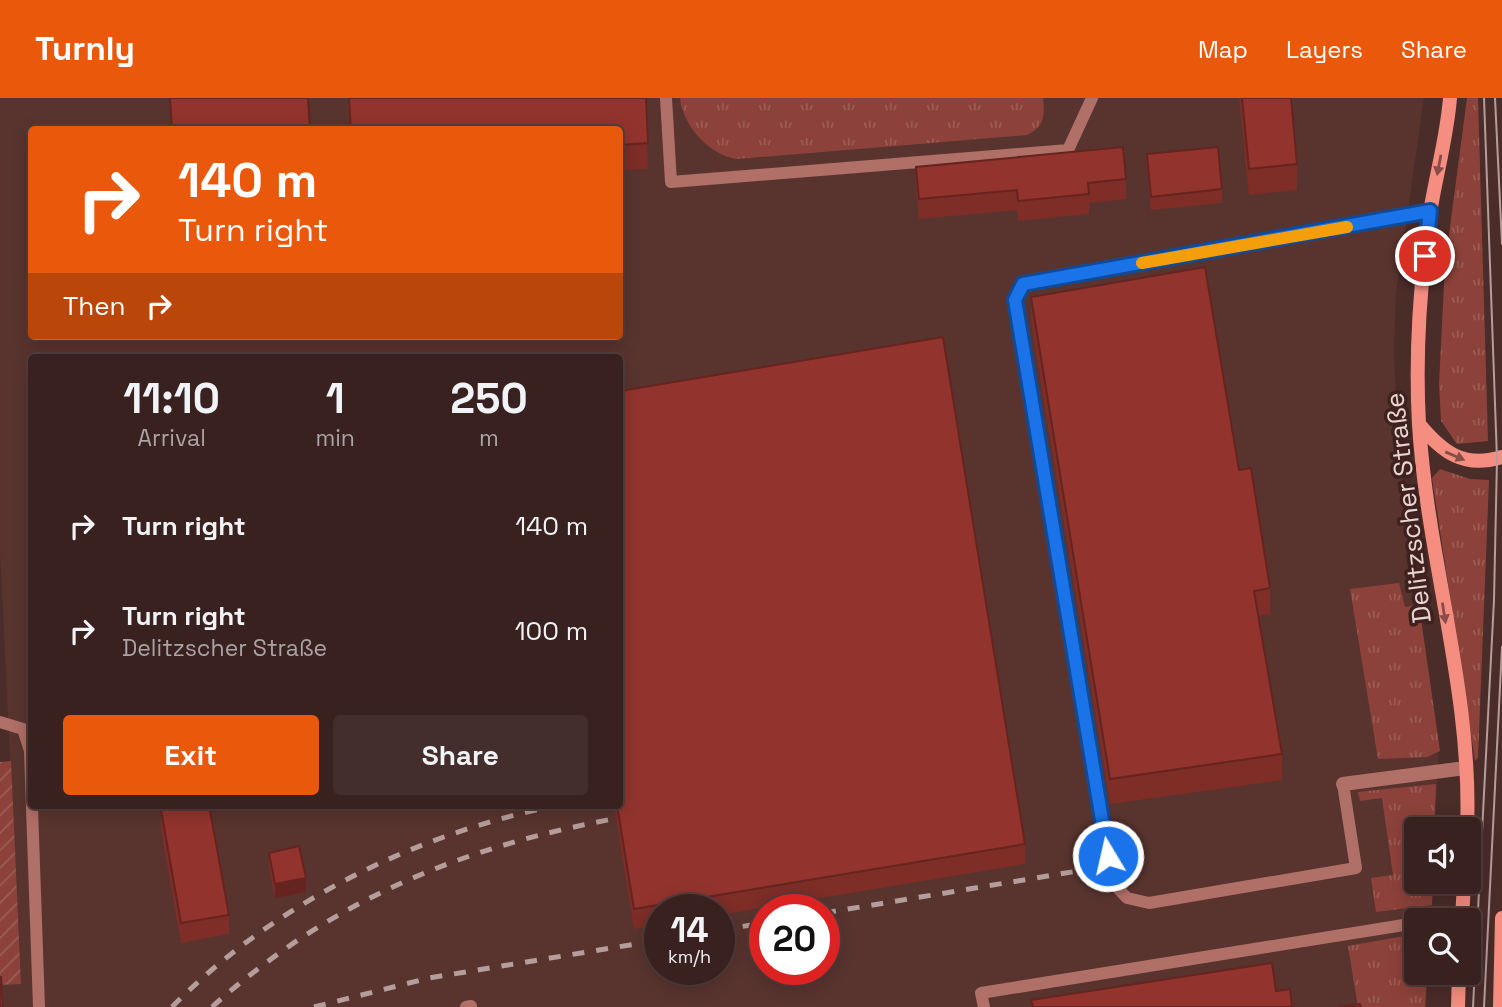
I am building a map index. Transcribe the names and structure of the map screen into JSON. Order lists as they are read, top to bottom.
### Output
{
  "streets": {
    "main road": ["Delitzscher Straße"]
  },
  "one_way": ["Delitzscher Straße"],
  "page": {
    "header": "Turnly",
    "nav": ["Map", "Layers", "Share"],
    "turn": ["140 m", "Turn right"],
    "then": "Then",
    "eta": [
      "11:10",
      "Arrival",
      "1",
      "min",
      "250",
      "m"
    ],
    "list": [
      {
        "name": "Turn right",
        "value": "140 m"
      },
      {
        "name": "Turn right",
        "note": "Delitzscher Straße",
        "value": "100 m"
      }
    ],
    "buttons": ["Exit", "Share"],
    "speed": "14 km/h",
    "limit": "20"
  }
}
